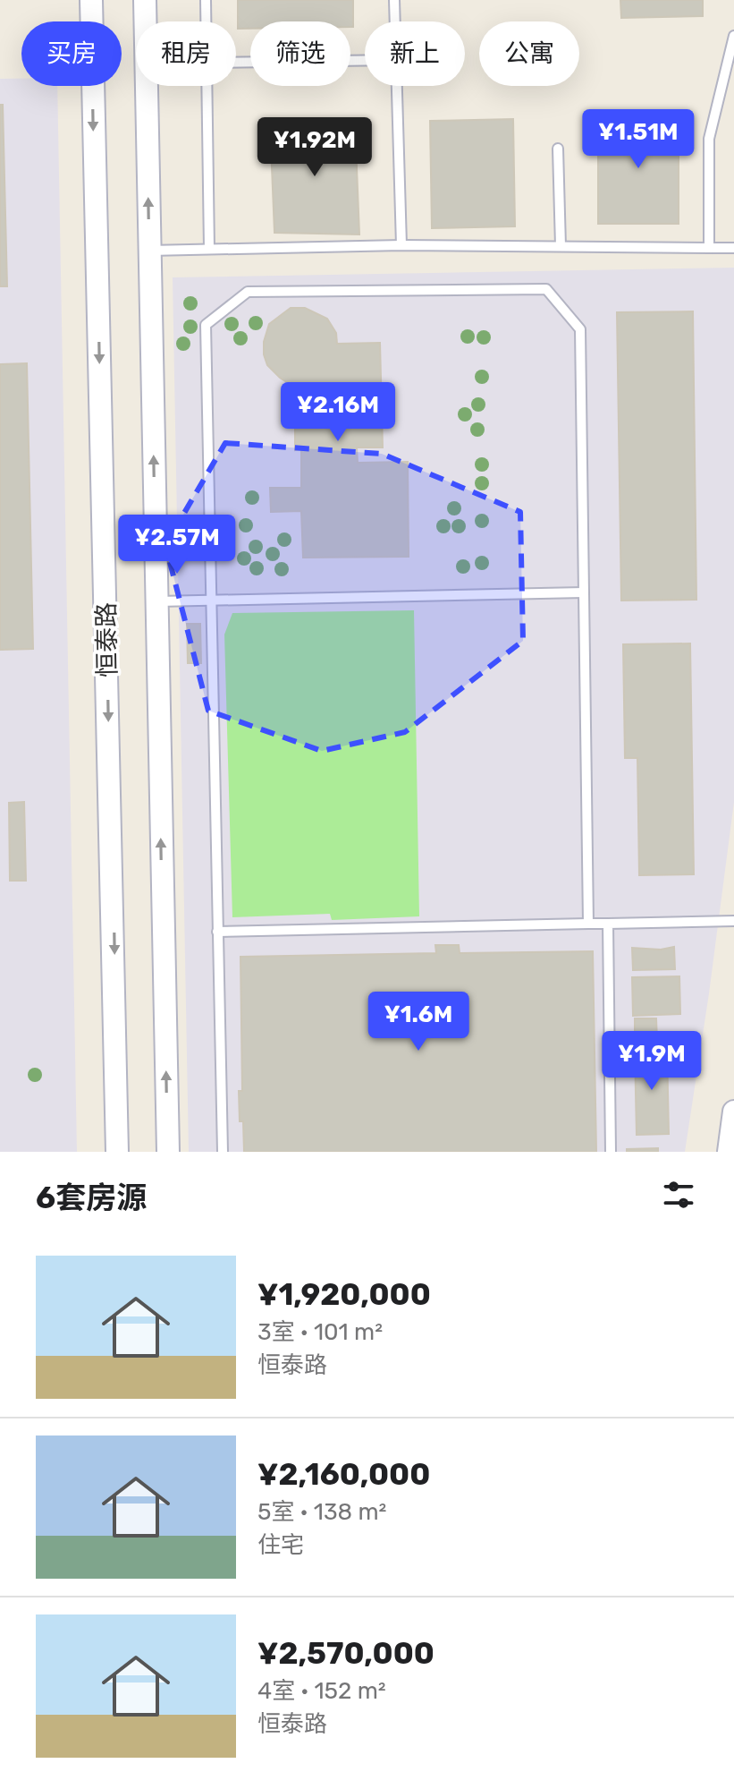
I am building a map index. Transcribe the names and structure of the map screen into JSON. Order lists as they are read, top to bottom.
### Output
{
  "streets": {
    "street": ["恒泰路"]
  },
  "page": {
    "chip": [
      "买房",
      "租房",
      "筛选",
      "新上",
      "公寓"
    ],
    "price": [
      "¥1.51M",
      "¥1.92M",
      "¥2.16M",
      "¥2.57M",
      "¥1.6M",
      "¥1.9M"
    ],
    "heading": "6套房源",
    "list": [
      {
        "name": "¥1,920,000",
        "note": "3室 · 101 m² · 恒泰路"
      },
      {
        "name": "¥2,160,000",
        "note": "5室 · 138 m² · 住宅"
      },
      {
        "name": "¥2,570,000",
        "note": "4室 · 152 m² · 恒泰路"
      }
    ]
  }
}
